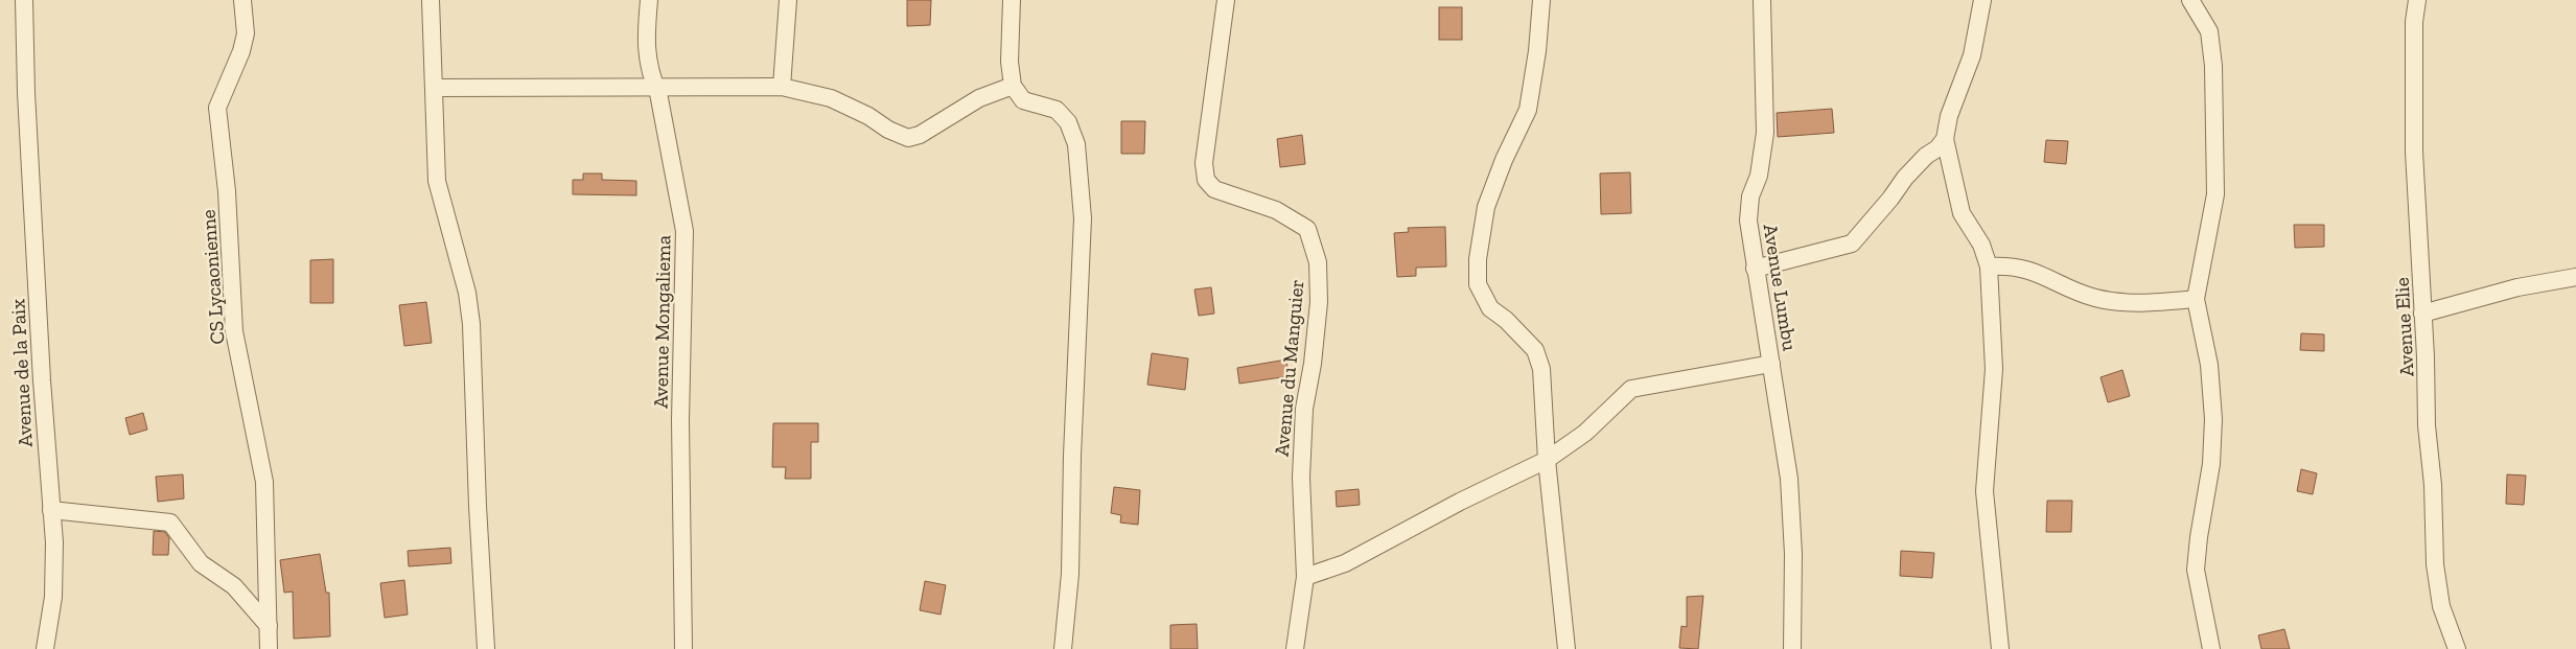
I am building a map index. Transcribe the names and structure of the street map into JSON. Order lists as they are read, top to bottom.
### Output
{
  "streets": {
    "street": [
      "CS Lycaonienne",
      "Avenue Lumbu",
      "Avenue Mongaliema",
      "Avenue Elie",
      "Avenue du Manguier",
      "Avenue de la Paix"
    ]
  }
}
